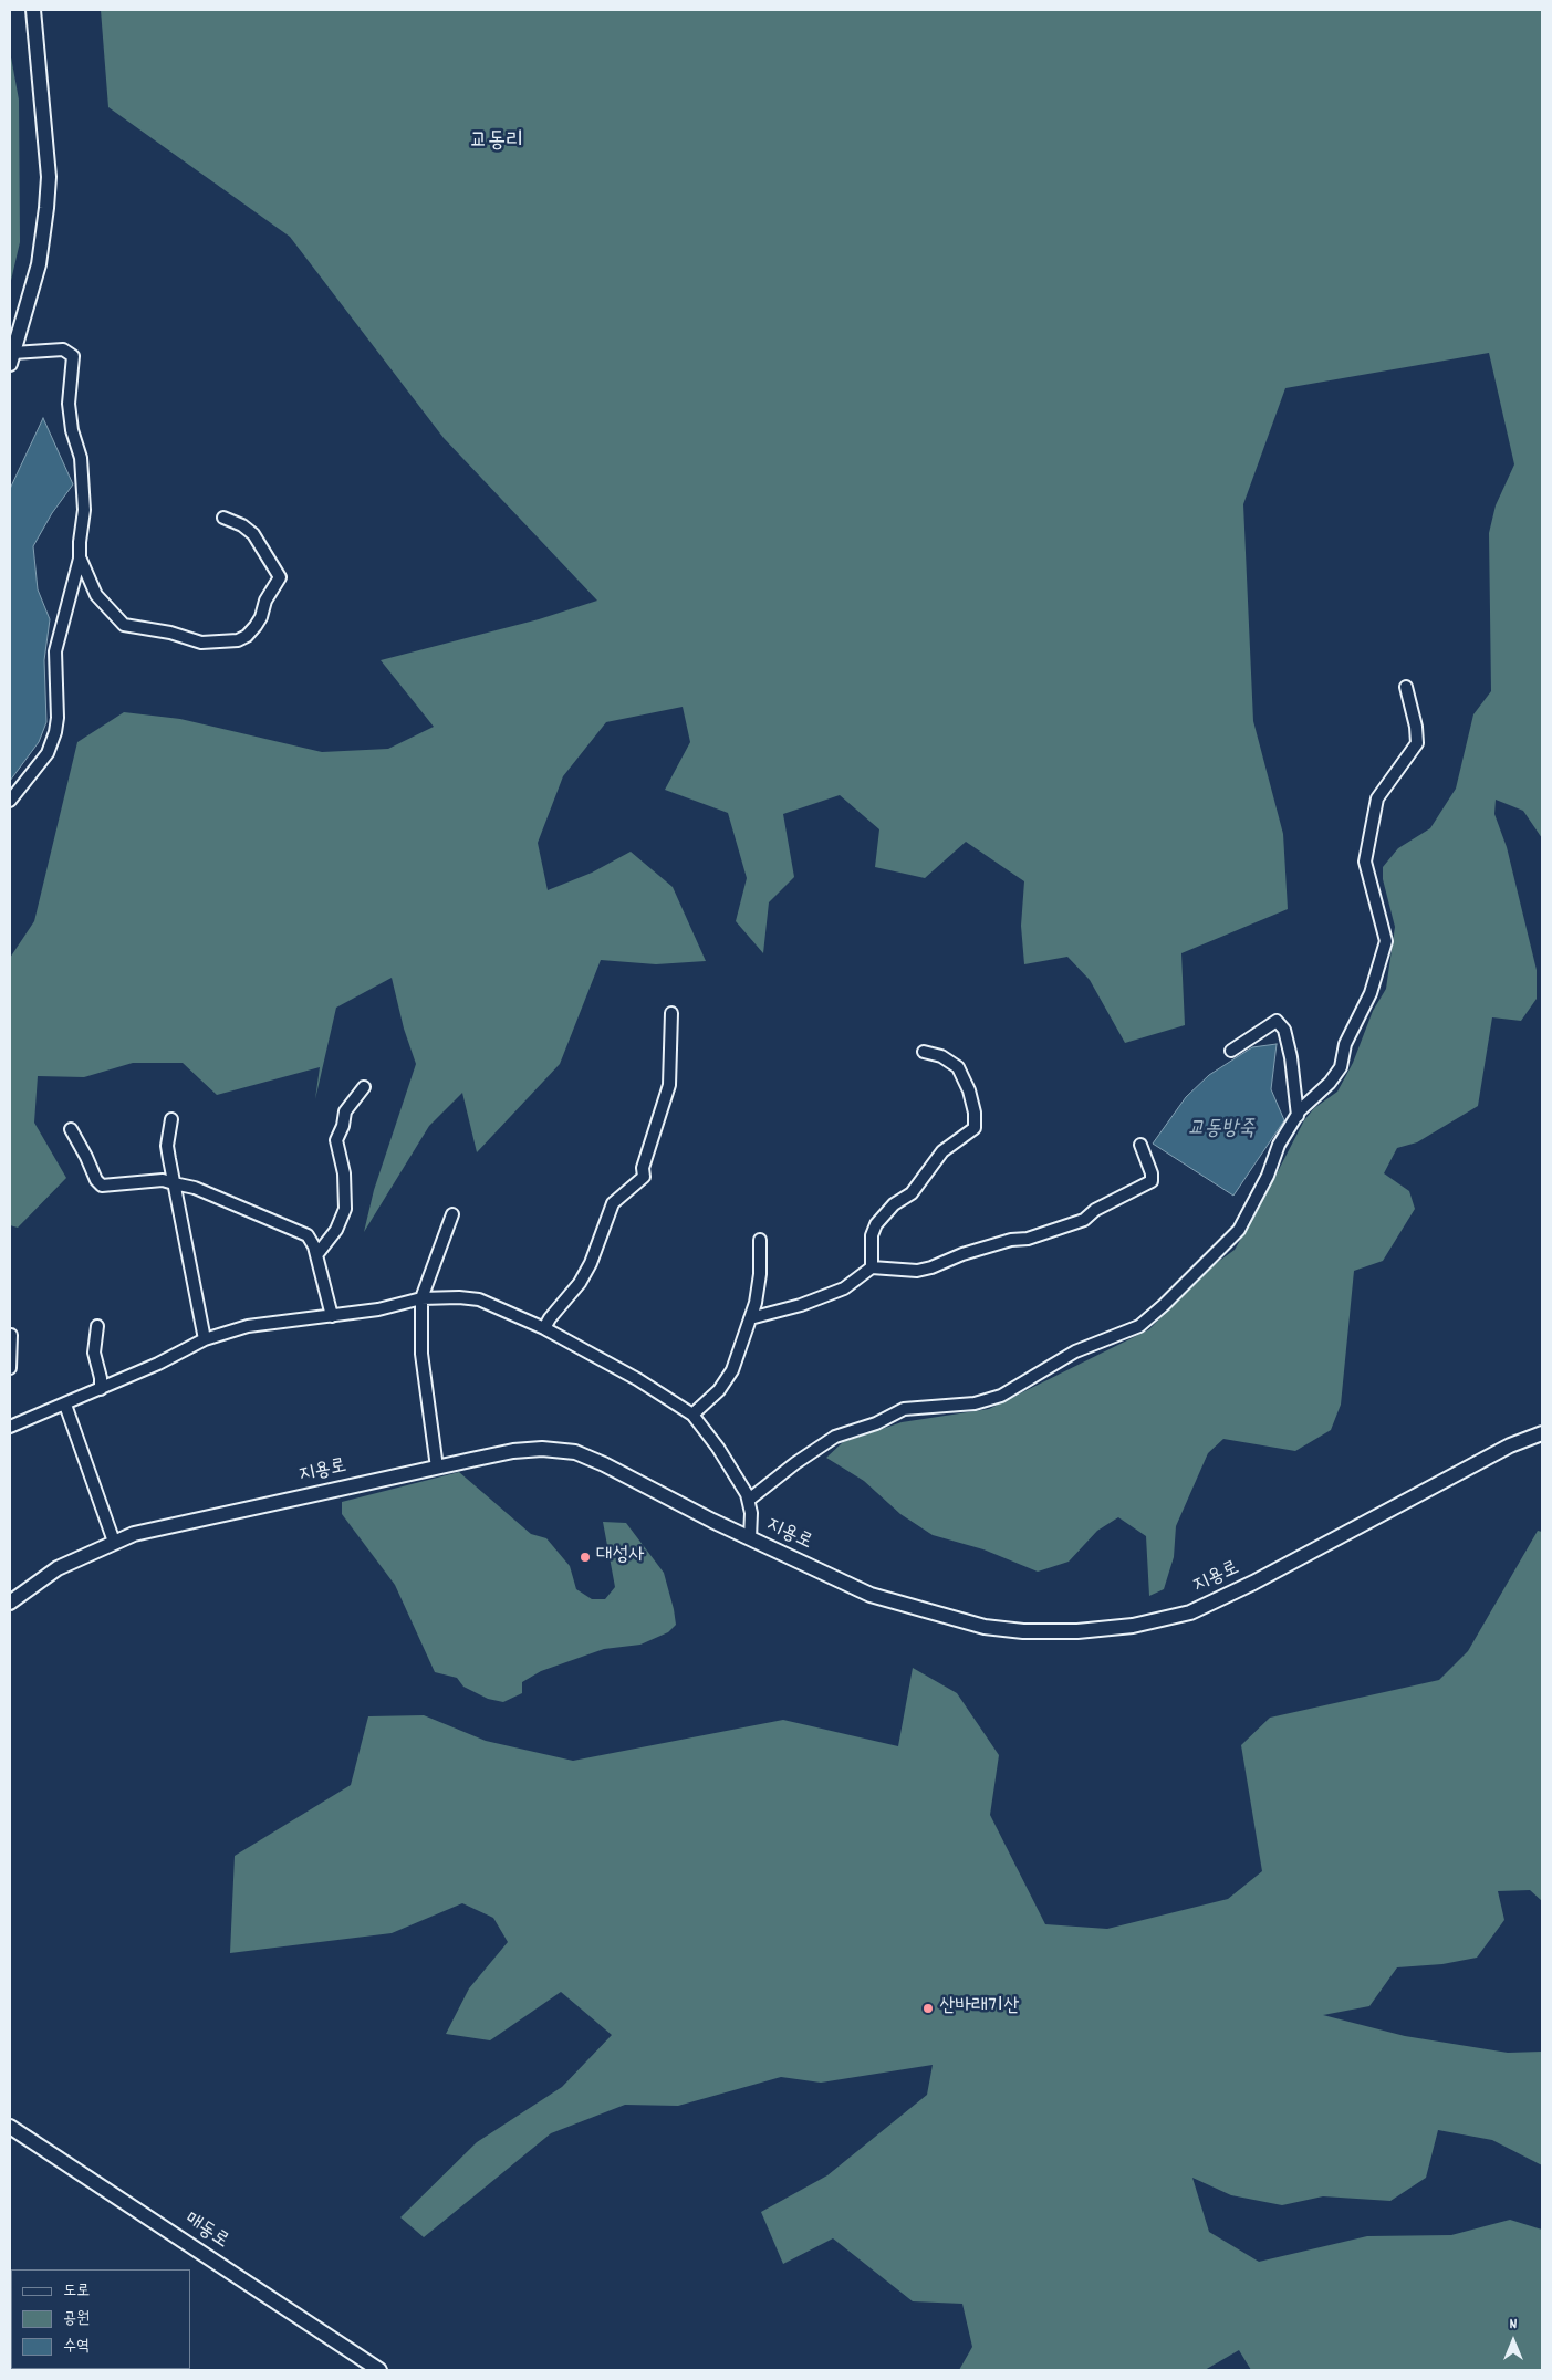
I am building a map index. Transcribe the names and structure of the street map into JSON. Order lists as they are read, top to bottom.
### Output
{
  "streets": {
    "street": ["지용로", "매동로"]
  },
  "districts": ["교동리"],
  "water": ["교동방죽"],
  "places": ["대성사", "산바래기산"],
  "legend": ["도로", "공원", "수역"],
  "north": "top"
}
